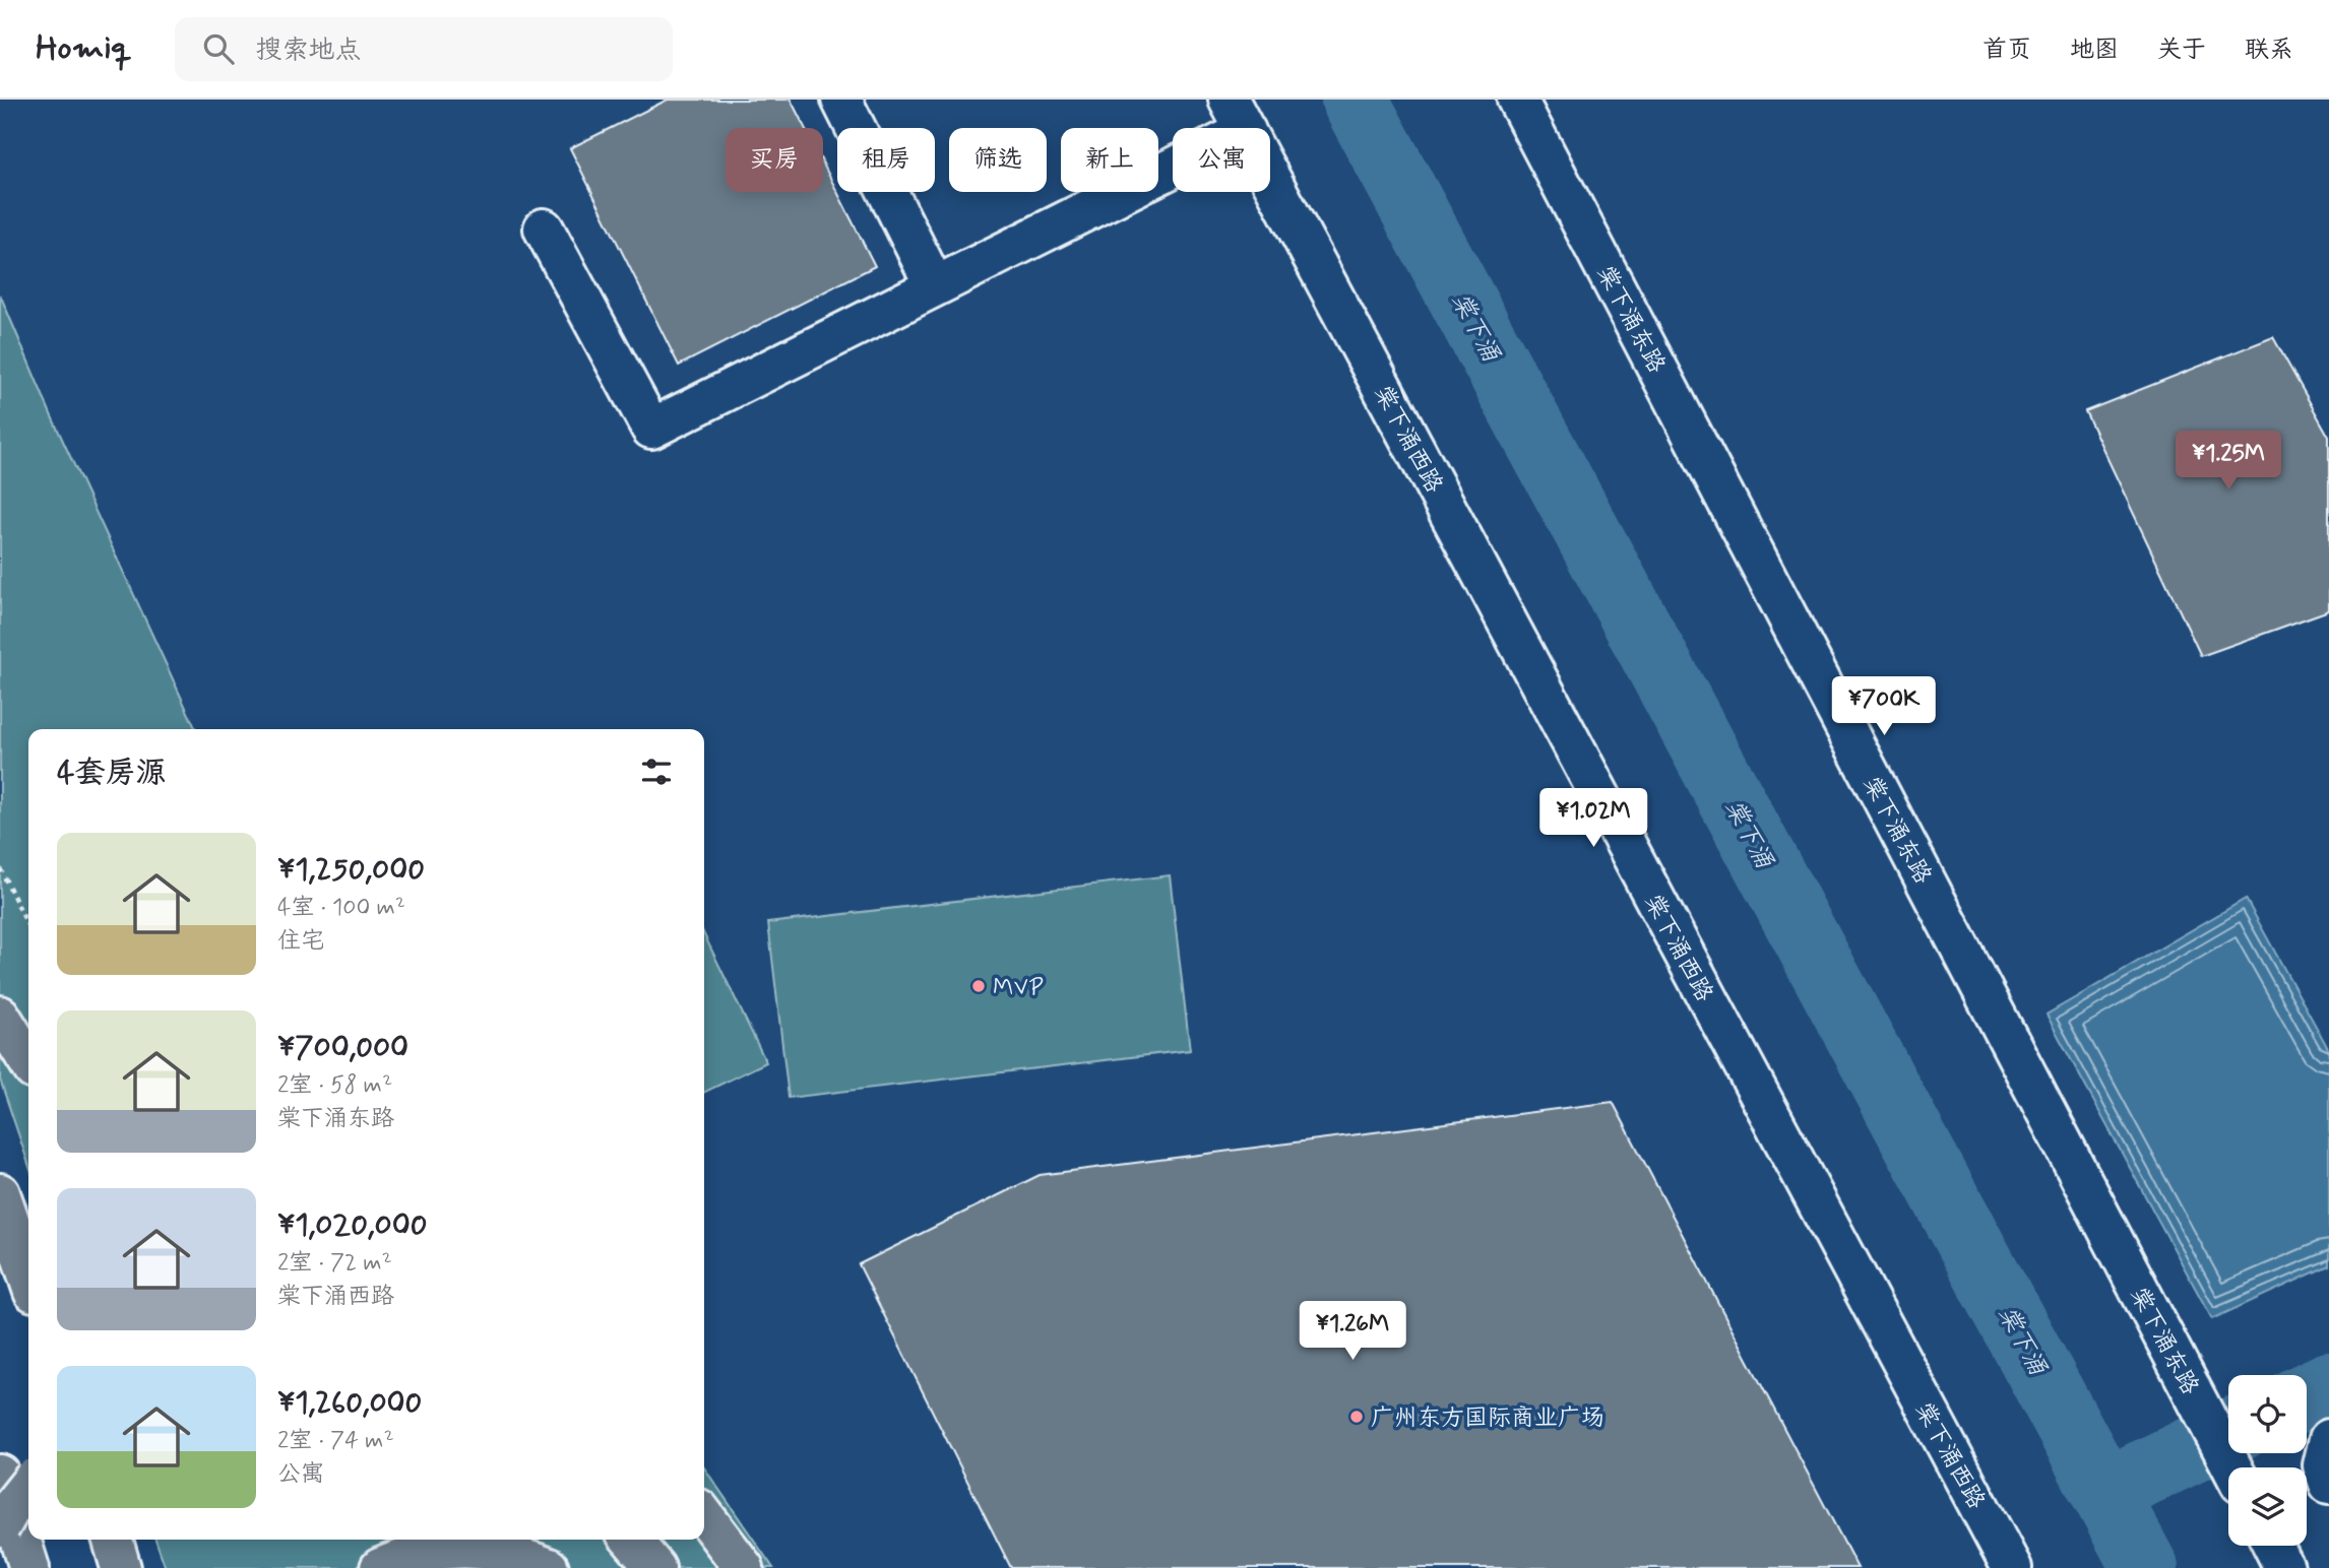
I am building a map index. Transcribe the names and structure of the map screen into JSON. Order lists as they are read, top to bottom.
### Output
{
  "streets": {
    "street": ["棠下涌东路", "棠下涌西路"]
  },
  "water": ["棠下涌"],
  "places": ["MVP", "广州东方国际商业广场"],
  "page": {
    "header": "Homiq",
    "search": "搜索地点",
    "nav": [
      "首页",
      "地图",
      "关于",
      "联系"
    ],
    "chip": [
      "买房",
      "租房",
      "筛选",
      "新上",
      "公寓"
    ],
    "price": [
      "¥1.25M",
      "¥700K",
      "¥1.02M",
      "¥1.26M"
    ],
    "heading": "4套房源",
    "list": [
      {
        "name": "¥1,250,000",
        "note": "4室 · 100 m² · 住宅"
      },
      {
        "name": "¥700,000",
        "note": "2室 · 58 m² · 棠下涌东路"
      },
      {
        "name": "¥1,020,000",
        "note": "2室 · 72 m² · 棠下涌西路"
      },
      {
        "name": "¥1,260,000",
        "note": "2室 · 74 m² · 公寓"
      }
    ]
  }
}
